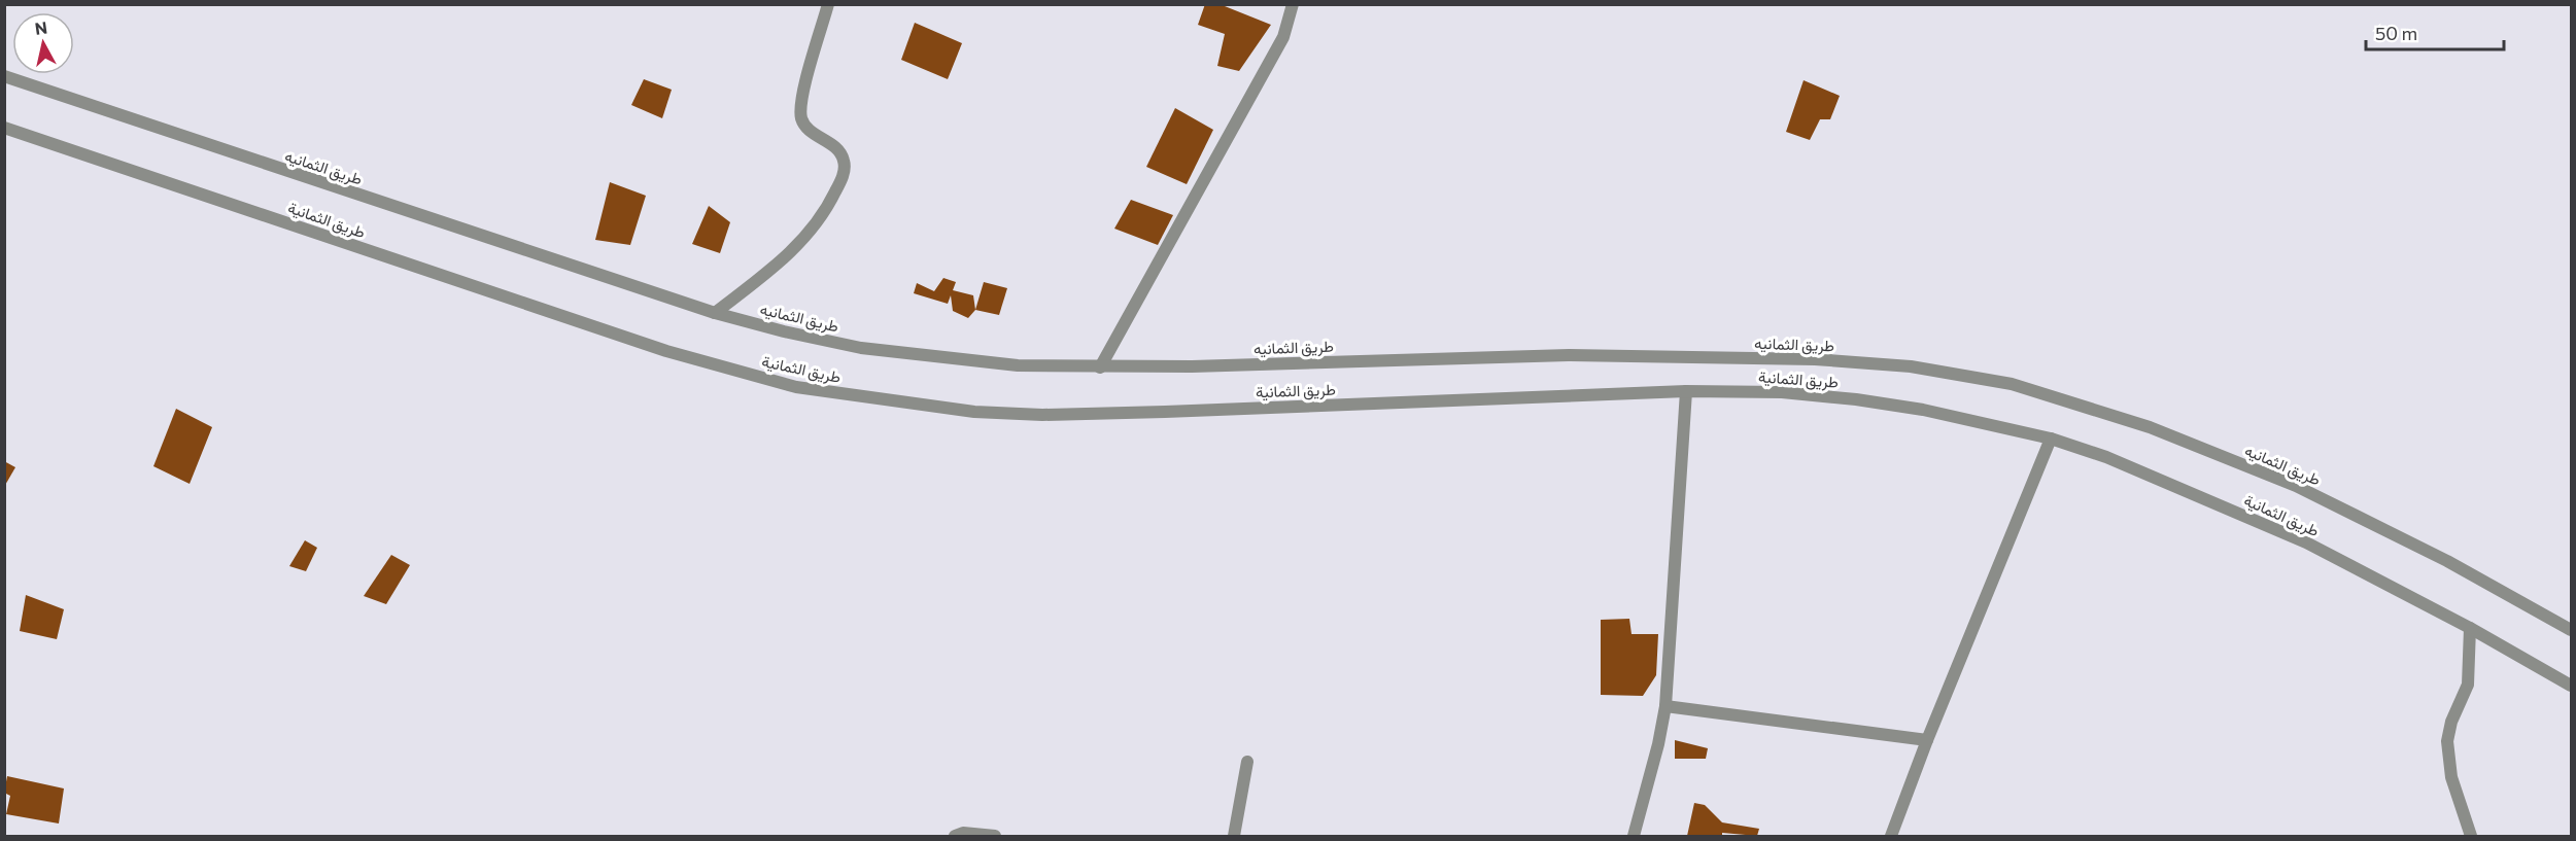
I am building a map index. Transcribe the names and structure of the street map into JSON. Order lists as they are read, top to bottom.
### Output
{
  "streets": {
    "street": ["طريق الثمانيه", "طريق الثمانية"]
  },
  "scale_bar": "50 m",
  "north": "top"
}
